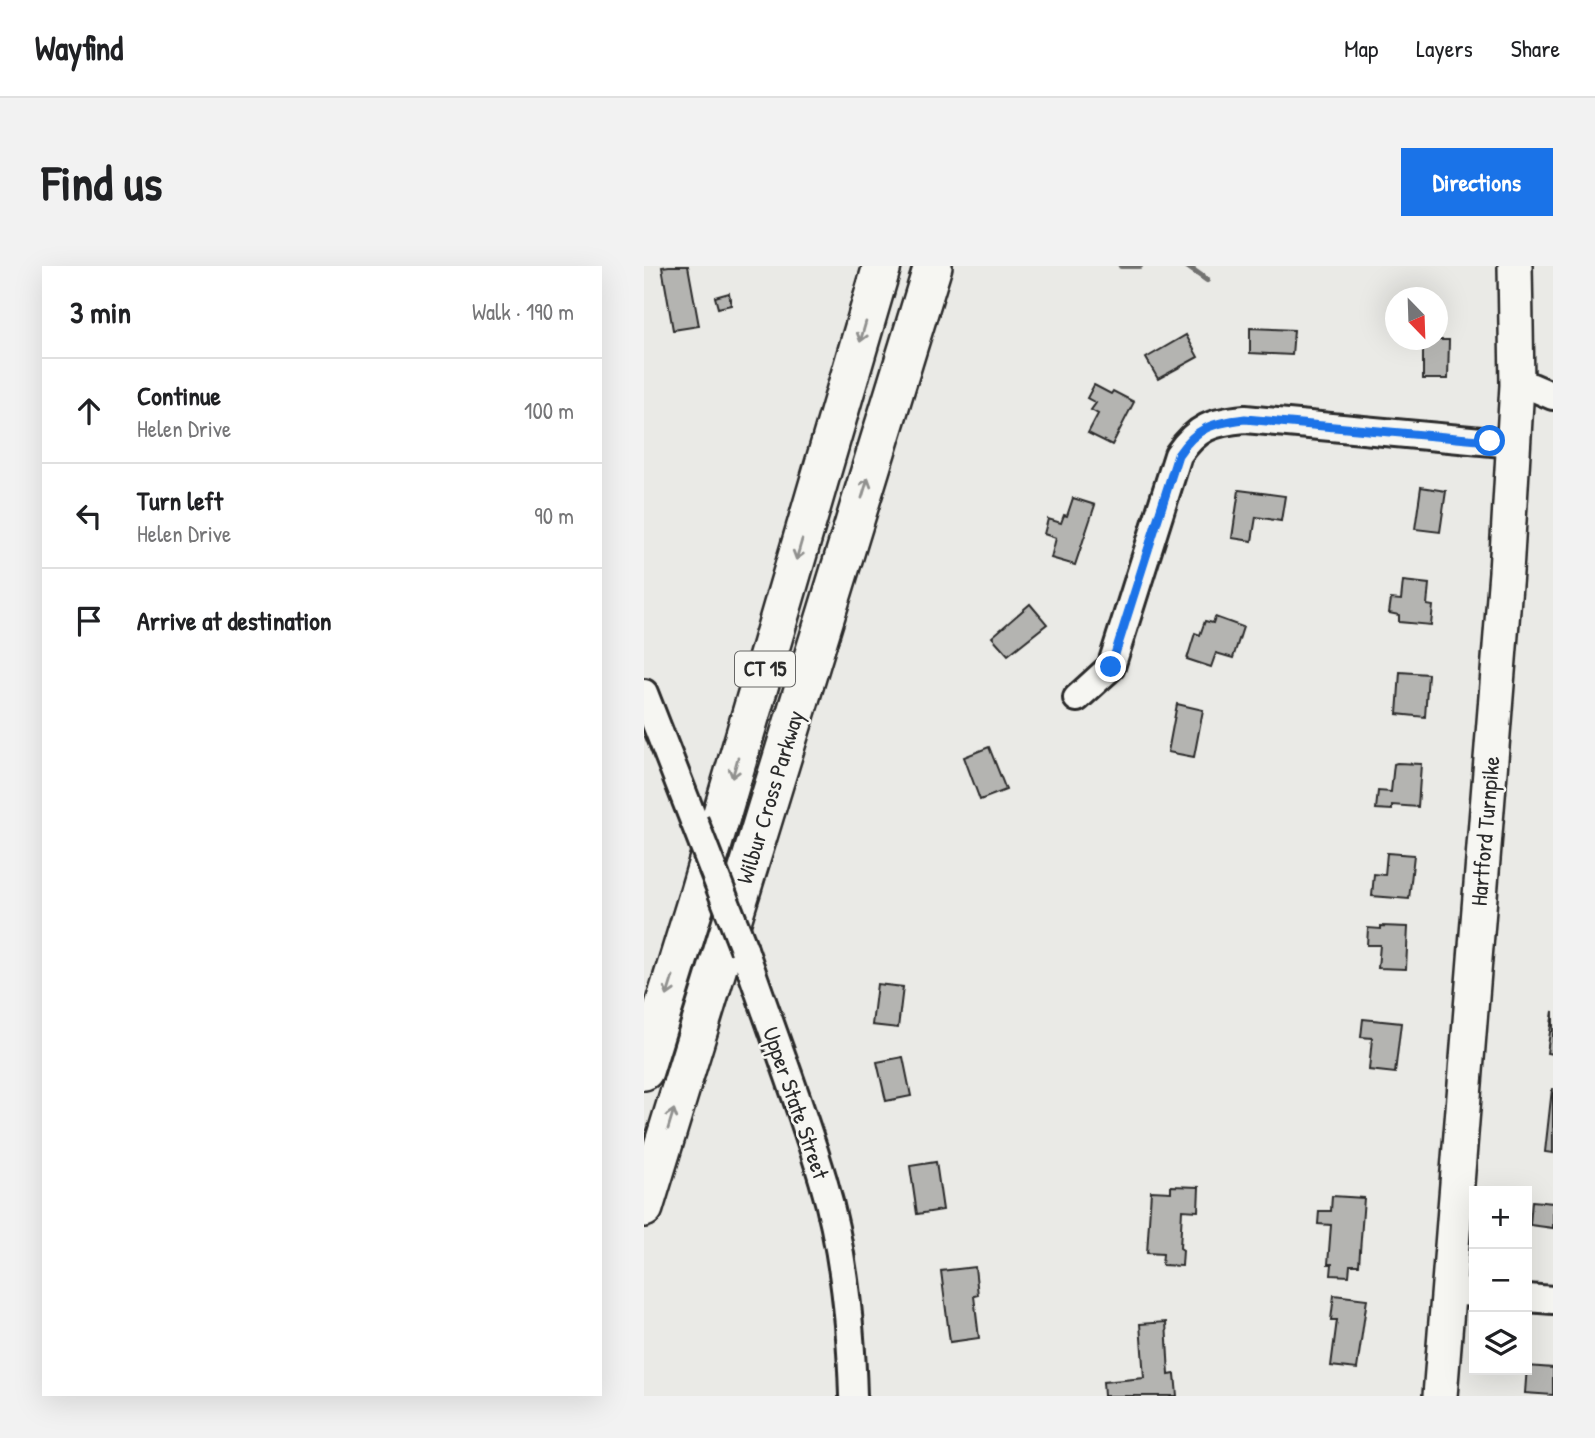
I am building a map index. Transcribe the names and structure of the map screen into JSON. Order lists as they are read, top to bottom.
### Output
{
  "streets": {
    "highway": ["CT 15", "Wilbur Cross Parkway"],
    "main road": ["Hartford Turnpike"],
    "street": ["Upper State Street"]
  },
  "north": "bottom right",
  "page": {
    "header": "Wayfind",
    "nav": ["Map", "Layers", "Share"],
    "buttons": "Directions",
    "title": "Find us",
    "heading": ["3 min", "Walk · 190 m"],
    "list": [
      ["Continue", "Helen Drive", "100 m"],
      ["Turn left", "Helen Drive", "90 m"],
      "Arrive at destination"
    ],
    "map_buttons": ["+", "−"]
  }
}
